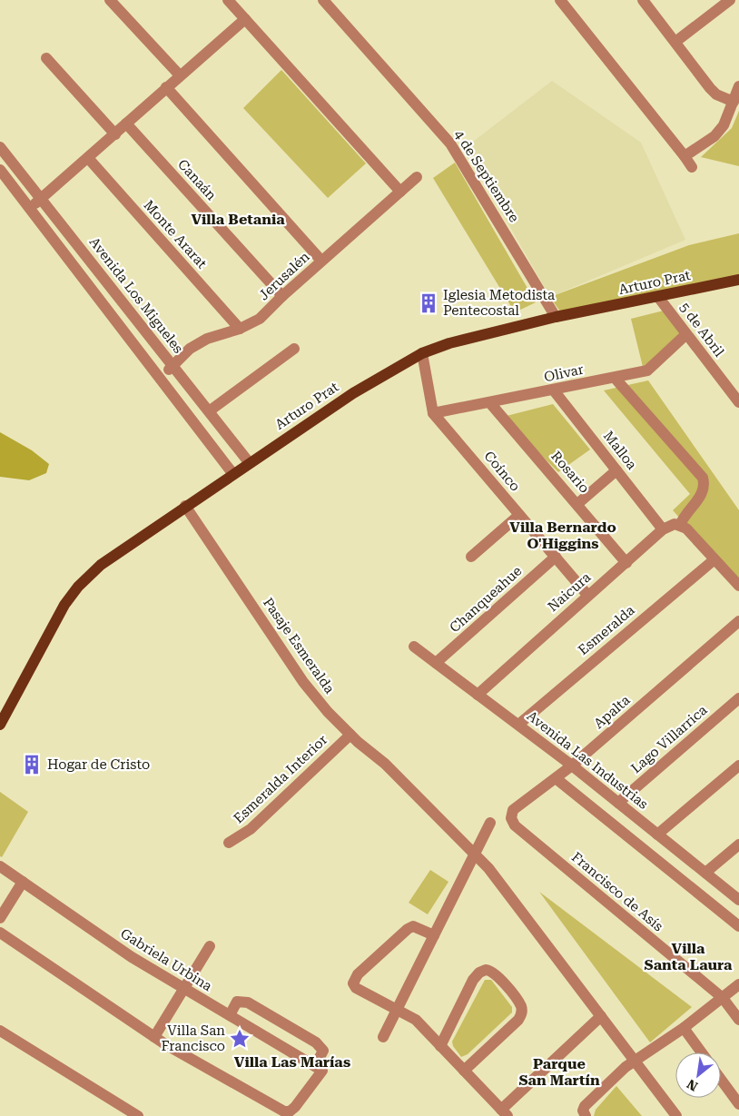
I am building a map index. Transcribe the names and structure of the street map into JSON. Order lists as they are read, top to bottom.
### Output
{
  "streets": {
    "main road": ["Arturo Prat"],
    "street": [
      "4 de Septiembre",
      "Canaán",
      "Monte Ararat",
      "Jerusalén",
      "Avenida Los Migueles",
      "5 de Abril",
      "Olivar",
      "Malloa",
      "Coínco",
      "Rosario",
      "Naicura",
      "Chanqueahue",
      "Esmeralda",
      "Pasaje Esmeralda",
      "Apalta",
      "Lago Villarrica",
      "Avenida Las Industrias",
      "Esmeralda Interior",
      "Francisco de Asís",
      "Gabriela Urbina"
    ]
  },
  "crossings": [
    ["4 de Septiembre", "Arturo Prat"],
    ["Canaán", "Jerusalén"],
    ["Monte Ararat", "Jerusalén"],
    ["Jerusalén", "Avenida Los Migueles"],
    ["Arturo Prat", "Avenida Los Migueles"],
    ["Arturo Prat", "5 de Abril"],
    ["Arturo Prat", "Pasaje Esmeralda"],
    ["5 de Abril", "Olivar"],
    ["Olivar", "Malloa"],
    ["Olivar", "Coínco"],
    ["Olivar", "Rosario"],
    ["Malloa", "Naicura"],
    ["Coínco", "Naicura"],
    ["Coínco", "Chanqueahue"],
    ["Rosario", "Naicura"],
    ["Naicura", "Avenida Las Industrias"],
    ["Chanqueahue", "Avenida Las Industrias"],
    ["Esmeralda", "Avenida Las Industrias"],
    ["Pasaje Esmeralda", "Esmeralda Interior"],
    ["Apalta", "Avenida Las Industrias"],
    ["Apalta", "Francisco de Asís"],
    ["Lago Villarrica", "Avenida Las Industrias"]
  ],
  "districts": [
    "Villa Betania",
    "Villa Bernardo O'Higgins",
    "Villa Santa Laura",
    "Villa Las Marías",
    "Parque San Martín"
  ],
  "places": {
    "building": ["Iglesia Metodista Pentecostal", "Hogar de Cristo"],
    "place": ["Villa San Francisco"]
  },
  "north": "bottom left"
}
